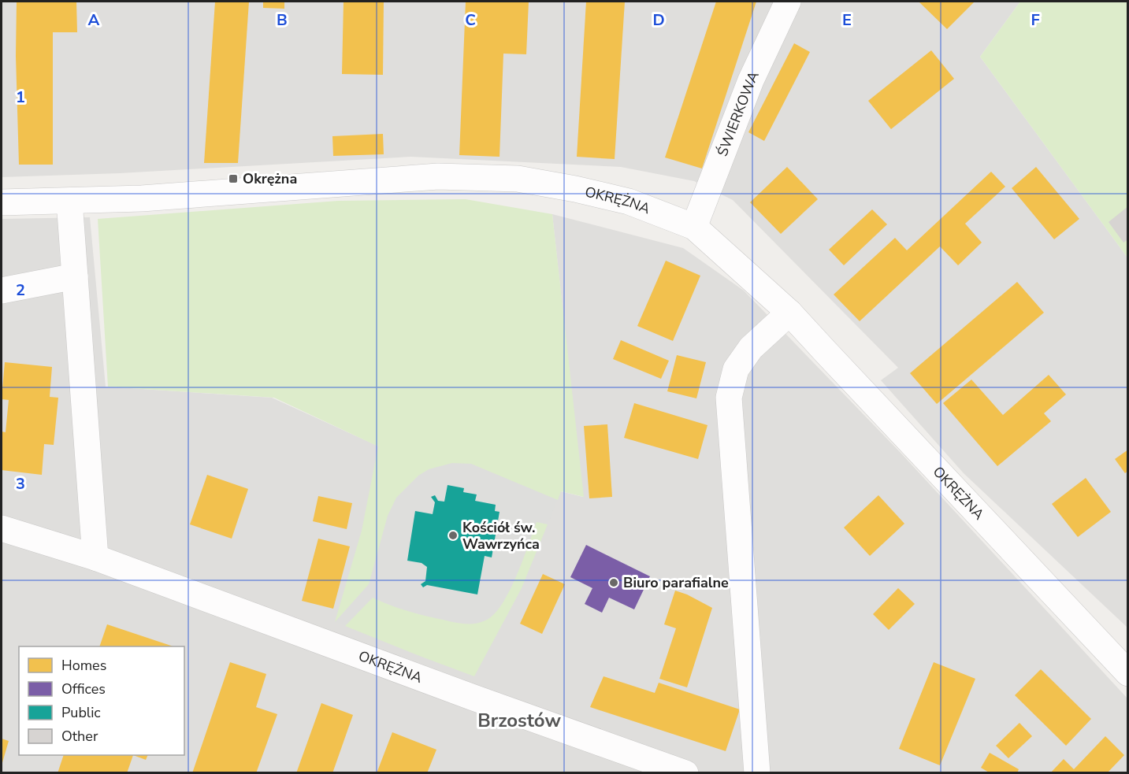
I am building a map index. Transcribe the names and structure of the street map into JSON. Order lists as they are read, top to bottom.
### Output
{
  "streets": {
    "street": ["ŚWIERKOWA", "OKRĘŻNA"]
  },
  "crossings": [
    ["ŚWIERKOWA", "OKRĘŻNA"]
  ],
  "districts": ["Brzostów"],
  "places": {
    "transit": ["Okrężna"],
    "other": ["Kościół św. Wawrzyńca", "Biuro parafialne"]
  },
  "legend": [
    "Homes",
    "Offices",
    "Public",
    "Other"
  ],
  "grid": {
    "columns": [
      "A",
      "B",
      "C",
      "D",
      "E",
      "F"
    ],
    "rows": ["1", "2", "3"]
  }
}
